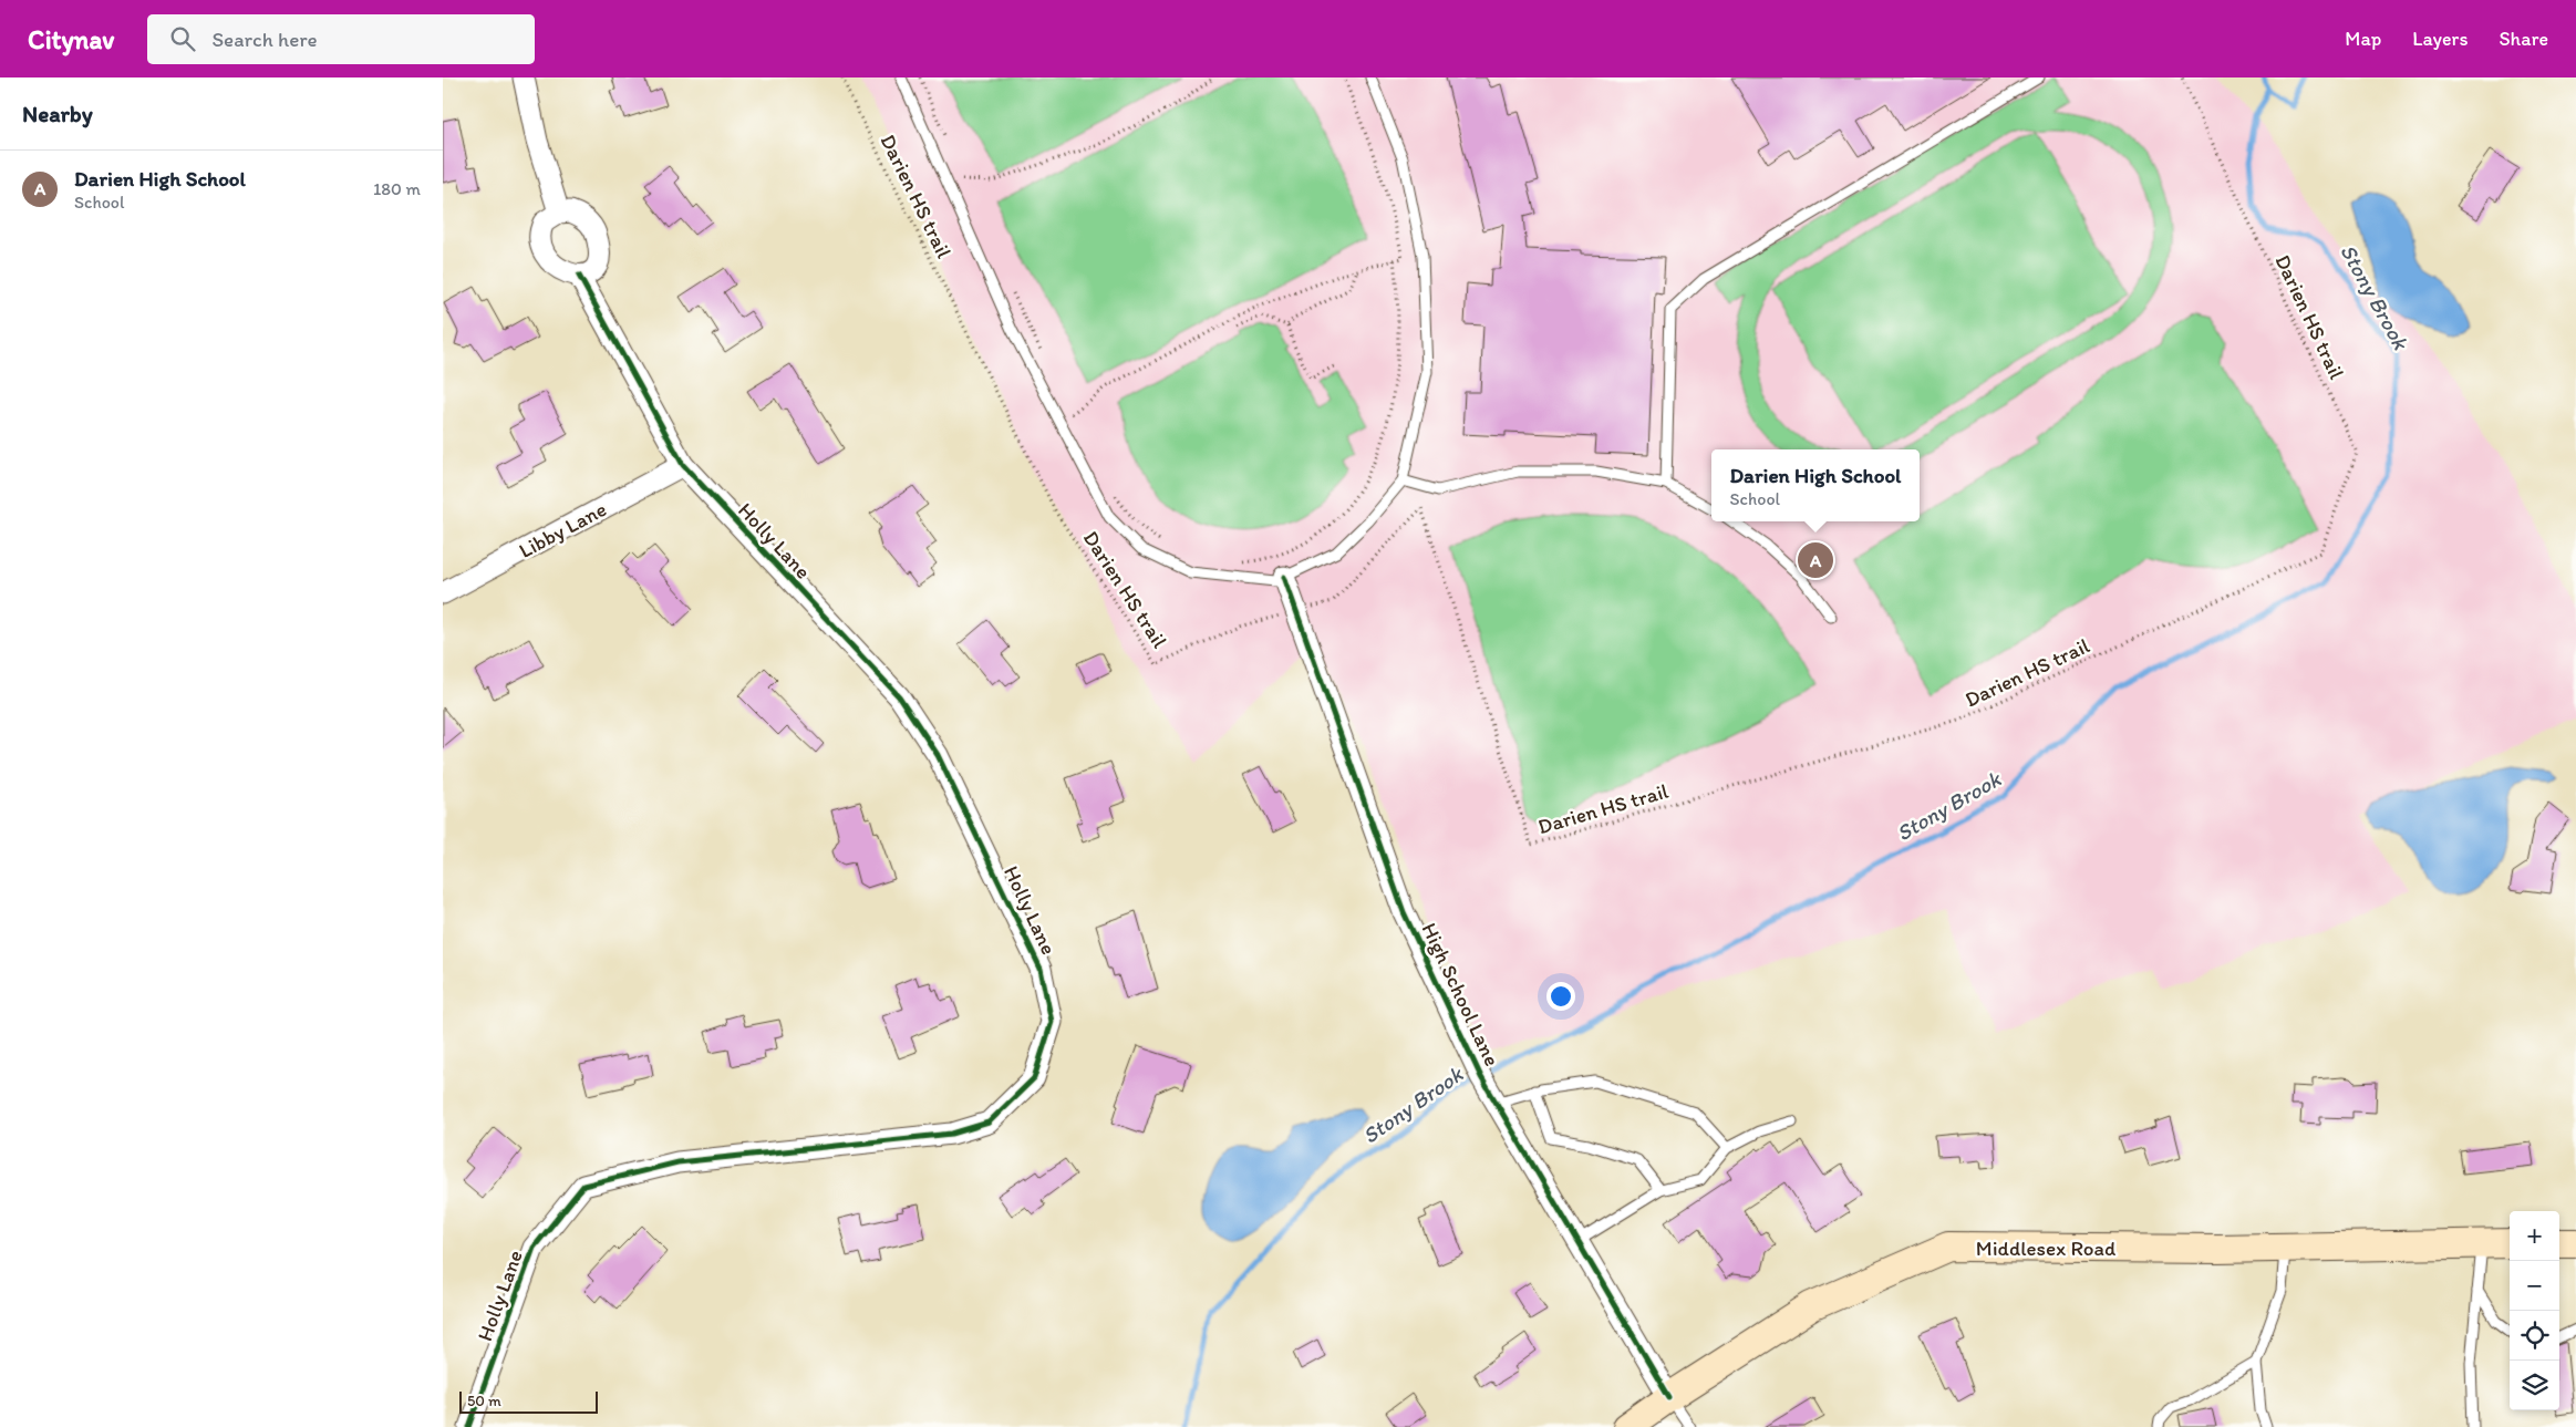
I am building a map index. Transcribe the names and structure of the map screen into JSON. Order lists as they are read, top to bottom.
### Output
{
  "streets": {
    "main road": ["Middlesex Road"],
    "street": ["Libby Lane", "Holly Lane", "High School Lane"],
    "path": ["Darien HS trail"]
  },
  "crossings": [
    ["Darien HS trail", "High School Lane"],
    ["Libby Lane", "Holly Lane"],
    ["High School Lane", "Middlesex Road"]
  ],
  "water": ["Stony Brook"],
  "scale_bar": "50 m",
  "page": {
    "header": "Citynav",
    "search": "Search here",
    "nav": ["Map", "Layers", "Share"],
    "heading": "Nearby",
    "list": [
      {
        "mark": "A",
        "name": "Darien High School",
        "note": "School",
        "value": "180 m"
      }
    ],
    "popup": ["Darien High School", "School"],
    "pins": "A",
    "map_buttons": ["+", "−"],
    "scale": "50 m"
  }
}
